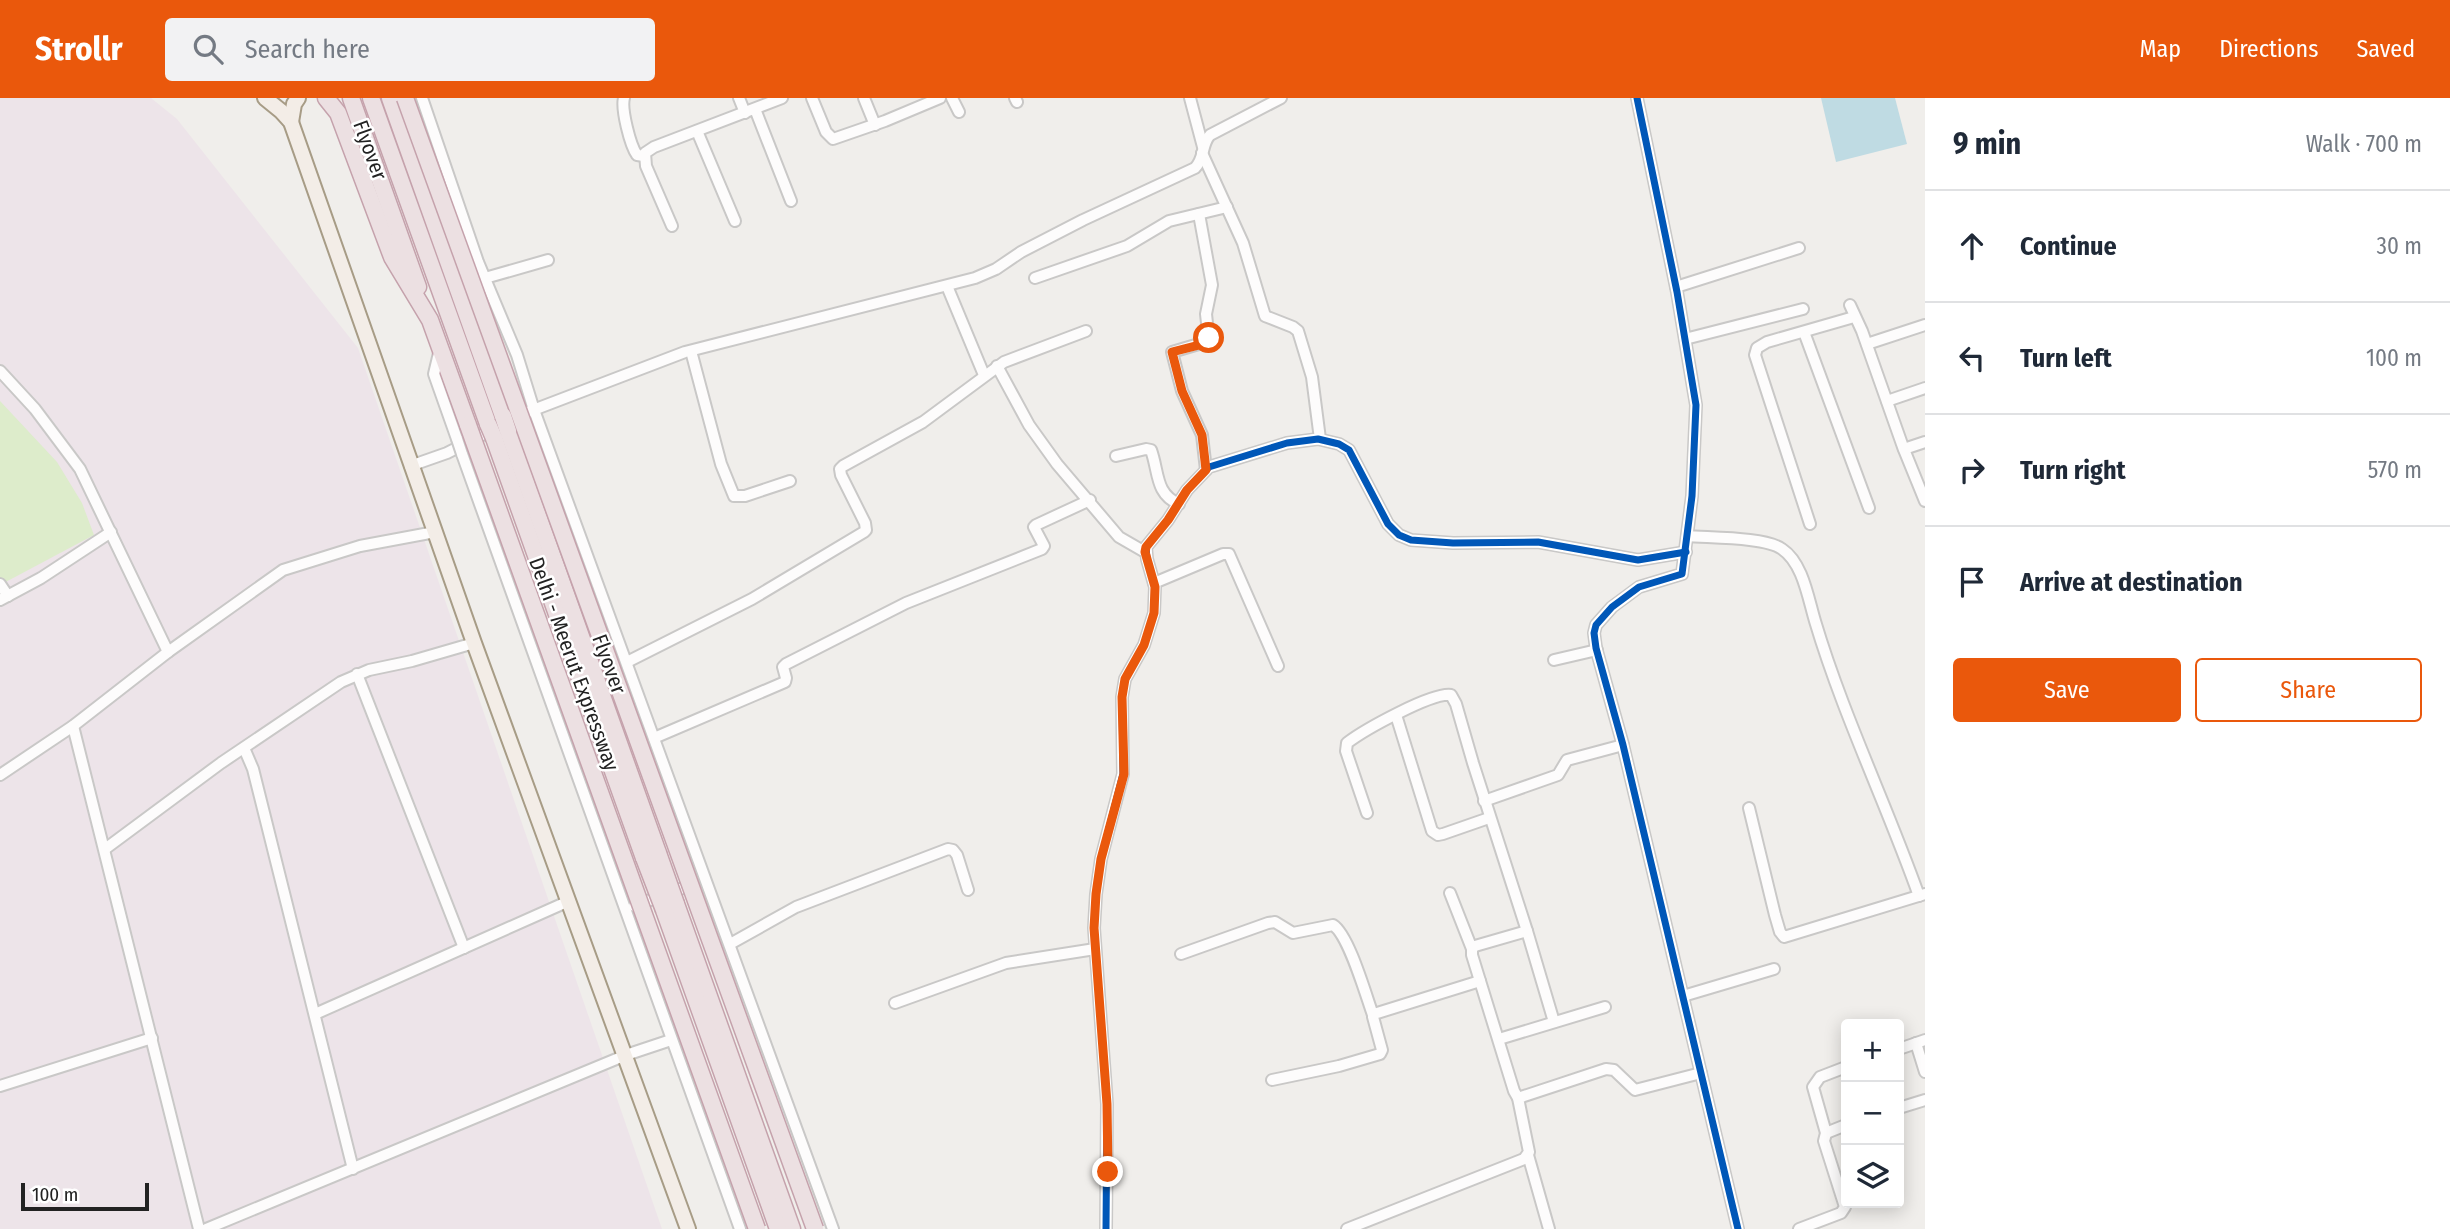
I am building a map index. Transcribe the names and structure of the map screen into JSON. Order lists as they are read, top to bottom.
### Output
{
  "streets": {
    "highway": ["Flyover", "Delhi - Meerut Expressway"]
  },
  "scale_bar": "100 m",
  "page": {
    "header": "Strollr",
    "search": "Search here",
    "nav": ["Map", "Directions", "Saved"],
    "heading": ["9 min", "Walk · 700 m"],
    "list": [
      ["Continue", "30 m"],
      ["Turn left", "100 m"],
      ["Turn right", "570 m"],
      "Arrive at destination"
    ],
    "buttons": ["Save", "Share"],
    "map_buttons": ["+", "−"],
    "scale": "100 m"
  }
}
